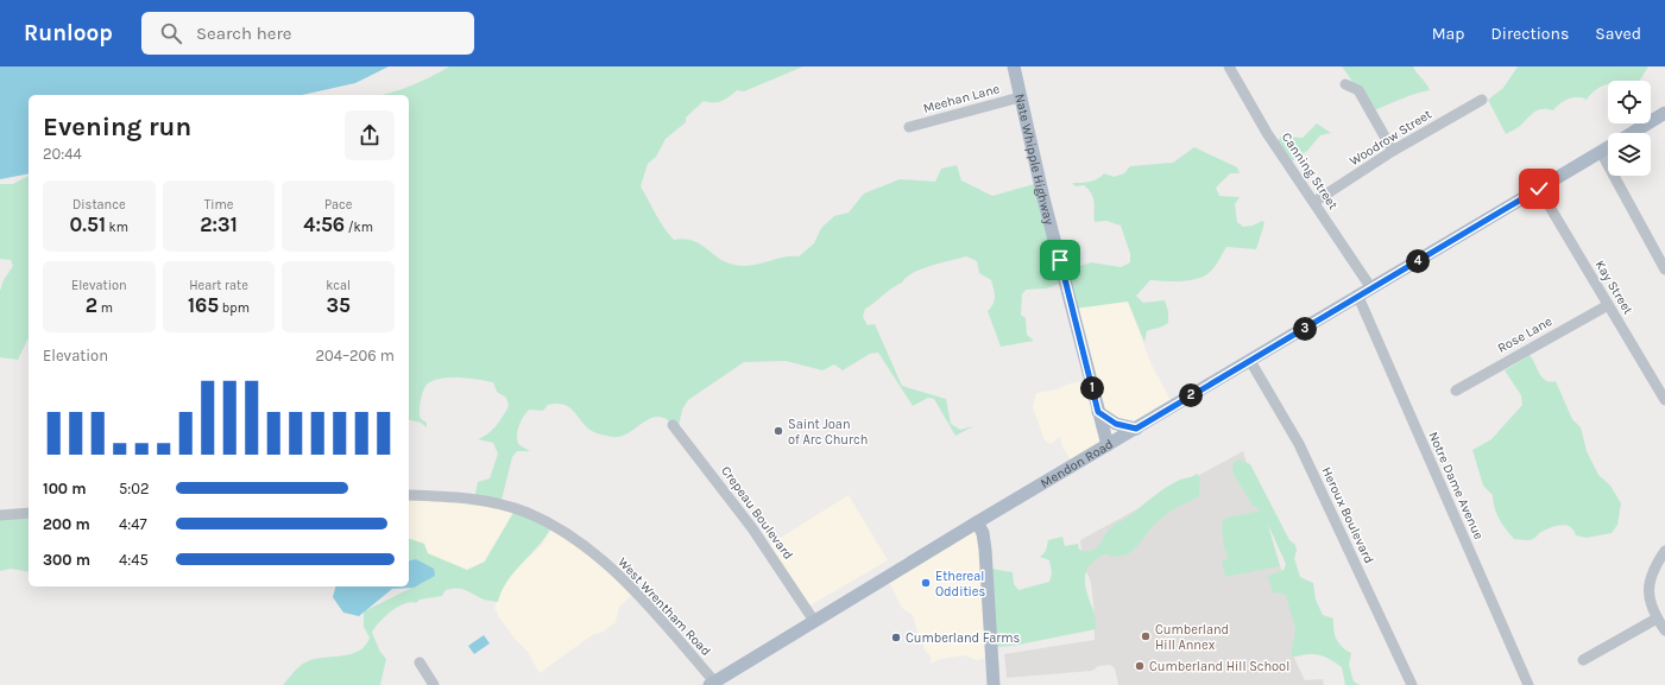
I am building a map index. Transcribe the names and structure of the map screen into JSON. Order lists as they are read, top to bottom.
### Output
{
  "streets": {
    "main road": ["Nate Whipple Highway", "Mendon Road"],
    "street": [
      "Meehan Lane",
      "Woodrow Street",
      "Canning Street",
      "Kay Street",
      "Rose Lane",
      "Notre Dame Avenue",
      "Crepeau Boulevard",
      "Heroux Boulevard",
      "West Wrentham Road"
    ]
  },
  "crossings": [
    ["Meehan Lane", "Nate Whipple Highway"],
    ["Woodrow Street", "Canning Street"],
    ["Nate Whipple Highway", "Mendon Road"],
    ["Canning Street", "Mendon Road"],
    ["Kay Street", "Rose Lane"],
    ["Kay Street", "Mendon Road"],
    ["Mendon Road", "Notre Dame Avenue"],
    ["Mendon Road", "Crepeau Boulevard"],
    ["Mendon Road", "Heroux Boulevard"],
    ["Mendon Road", "West Wrentham Road"]
  ],
  "places": [
    "Saint Joan of Arc Church",
    "Ethereal Oddities",
    "Cumberland Hill Annex",
    "Cumberland Farms",
    "Cumberland Hill School"
  ],
  "page": {
    "header": "Runloop",
    "search": "Search here",
    "nav": ["Map", "Directions", "Saved"],
    "heading": ["Evening run", "20:44"],
    "stats": [
      ["Distance", "0.51 km"],
      ["Time", "2:31"],
      ["Pace", "4:56 /km"],
      ["Elevation", "2 m"],
      ["Heart rate", "165 bpm"],
      ["kcal", "35"]
    ],
    "pins": [
      "4",
      "3",
      "1",
      "2"
    ],
    "chart": ["Elevation", "204–206 m"],
    "list": [
      {
        "name": "100 m",
        "note": "5:02"
      },
      {
        "name": "200 m",
        "note": "4:47"
      },
      {
        "name": "300 m",
        "note": "4:45"
      }
    ]
  }
}
